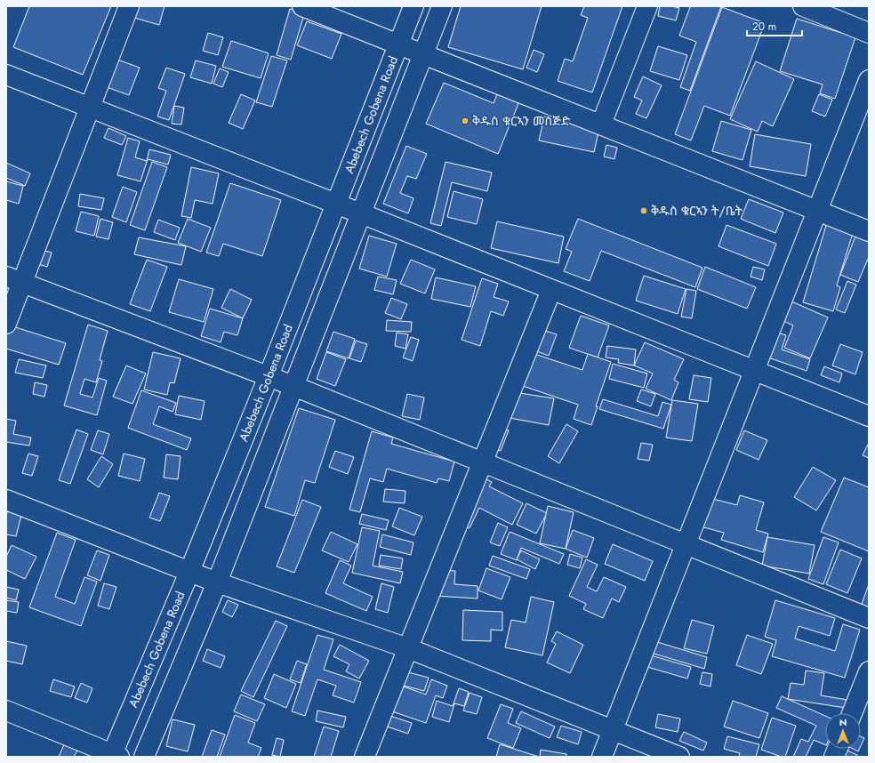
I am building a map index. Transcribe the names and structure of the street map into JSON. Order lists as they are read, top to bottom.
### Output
{
  "streets": {
    "street": ["Abebech Gobena Road"]
  },
  "places": ["ቅዱስ ቁርኣን መስጅድ", "ቅዱስ ቁርኣን ት/ቤት"],
  "scale_bar": "20 m",
  "north": "top"
}
